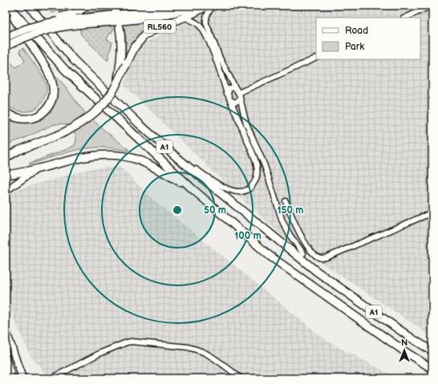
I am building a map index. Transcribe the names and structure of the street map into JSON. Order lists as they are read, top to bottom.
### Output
{
  "streets": {
    "highway": ["RL560", "A1"]
  },
  "legend": ["Road", "Park"],
  "north": "top",
  "rings": ["50 m", "150 m", "100 m"]
}
